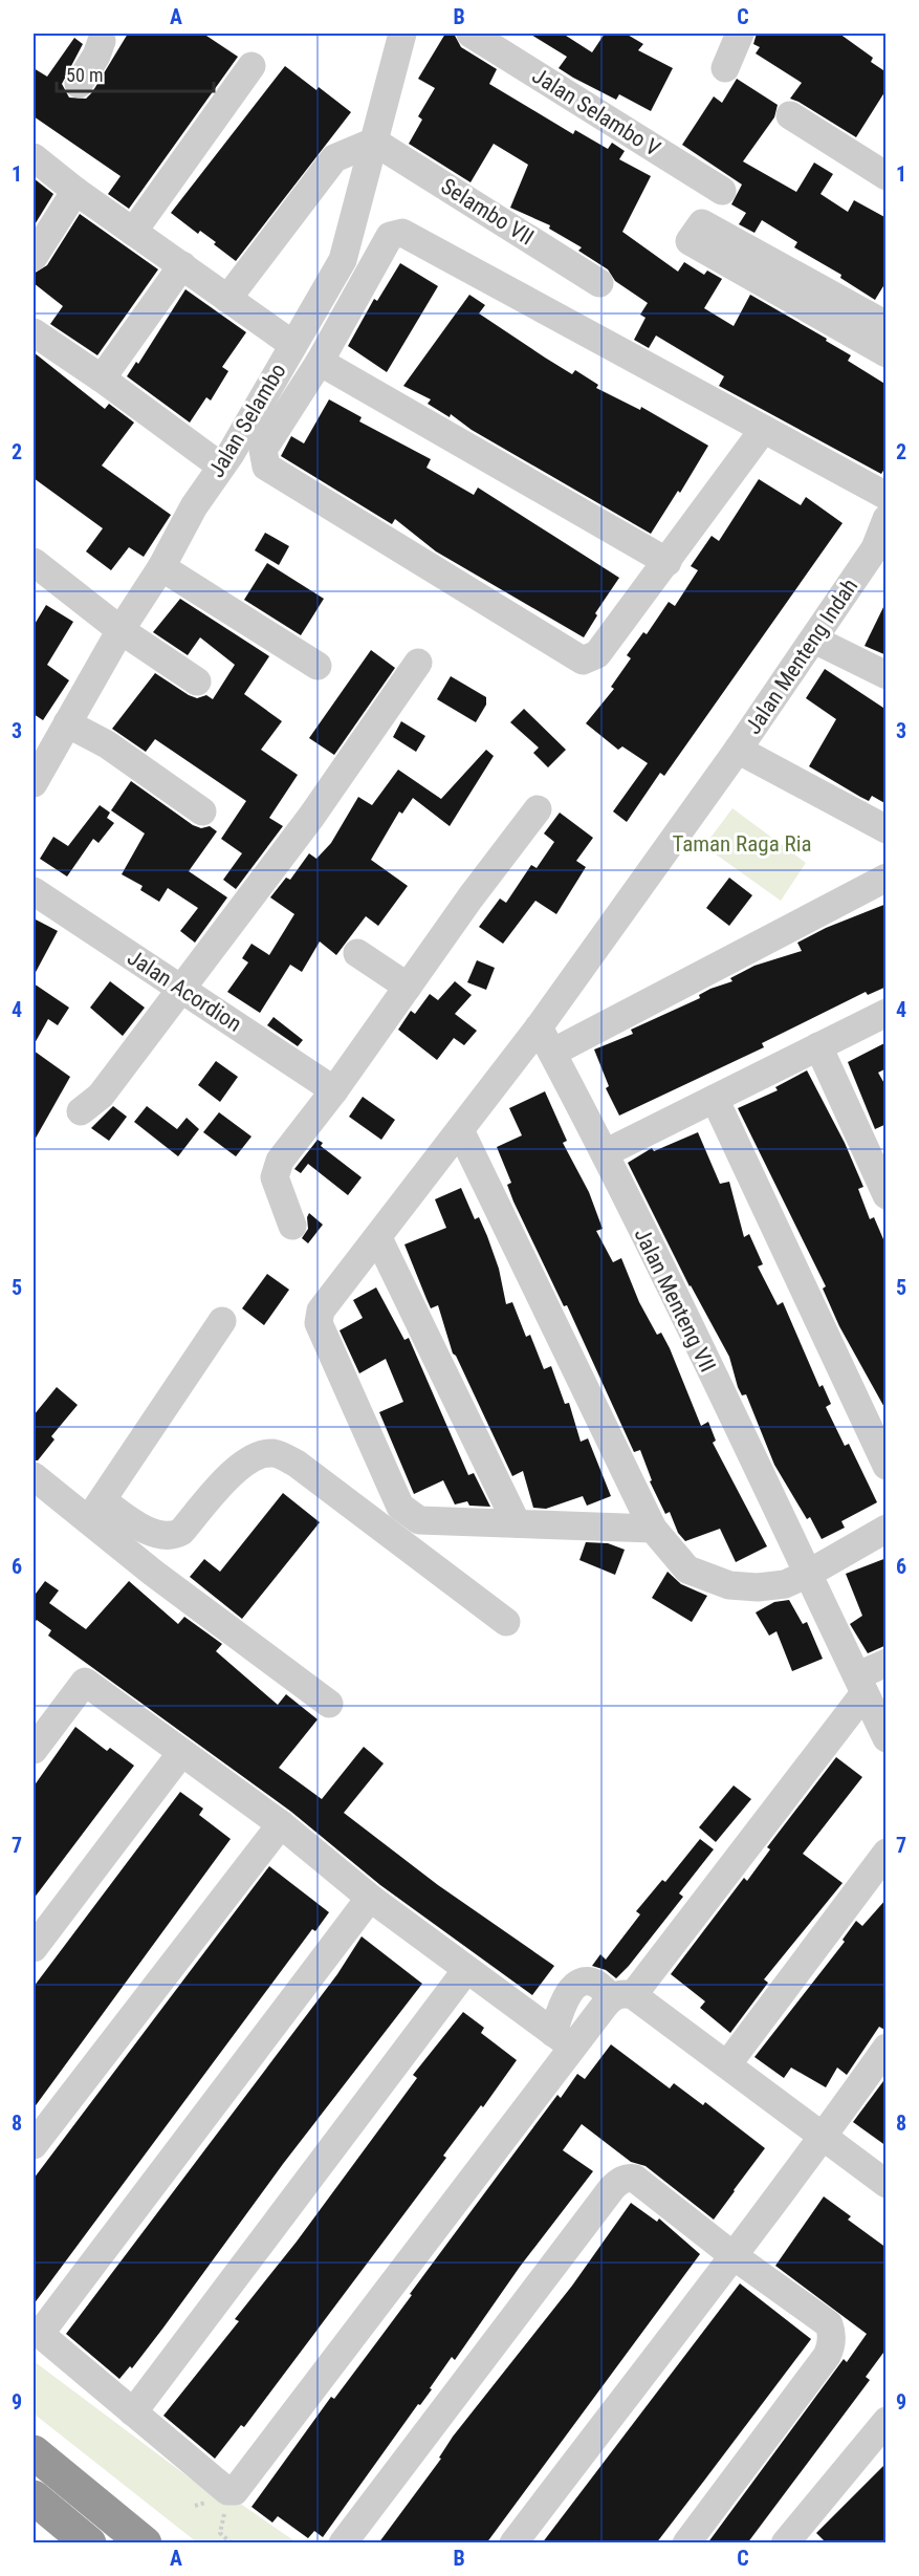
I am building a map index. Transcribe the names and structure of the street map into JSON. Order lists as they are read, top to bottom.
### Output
{
  "streets": {
    "street": [
      "Jalan Selambo V",
      "Selambo VII",
      "Jalan Selambo",
      "Jalan Menteng Indah",
      "Jalan Acordion",
      "Jalan Menteng VII"
    ]
  },
  "crossings": [
    ["Selambo VII", "Jalan Selambo"]
  ],
  "parks": ["Taman Raga Ria"],
  "scale_bar": "50 m",
  "grid": {
    "columns": ["A", "B", "C"],
    "rows": [
      "1",
      "2",
      "3",
      "4",
      "5",
      "6",
      "7",
      "8",
      "9"
    ]
  }
}
